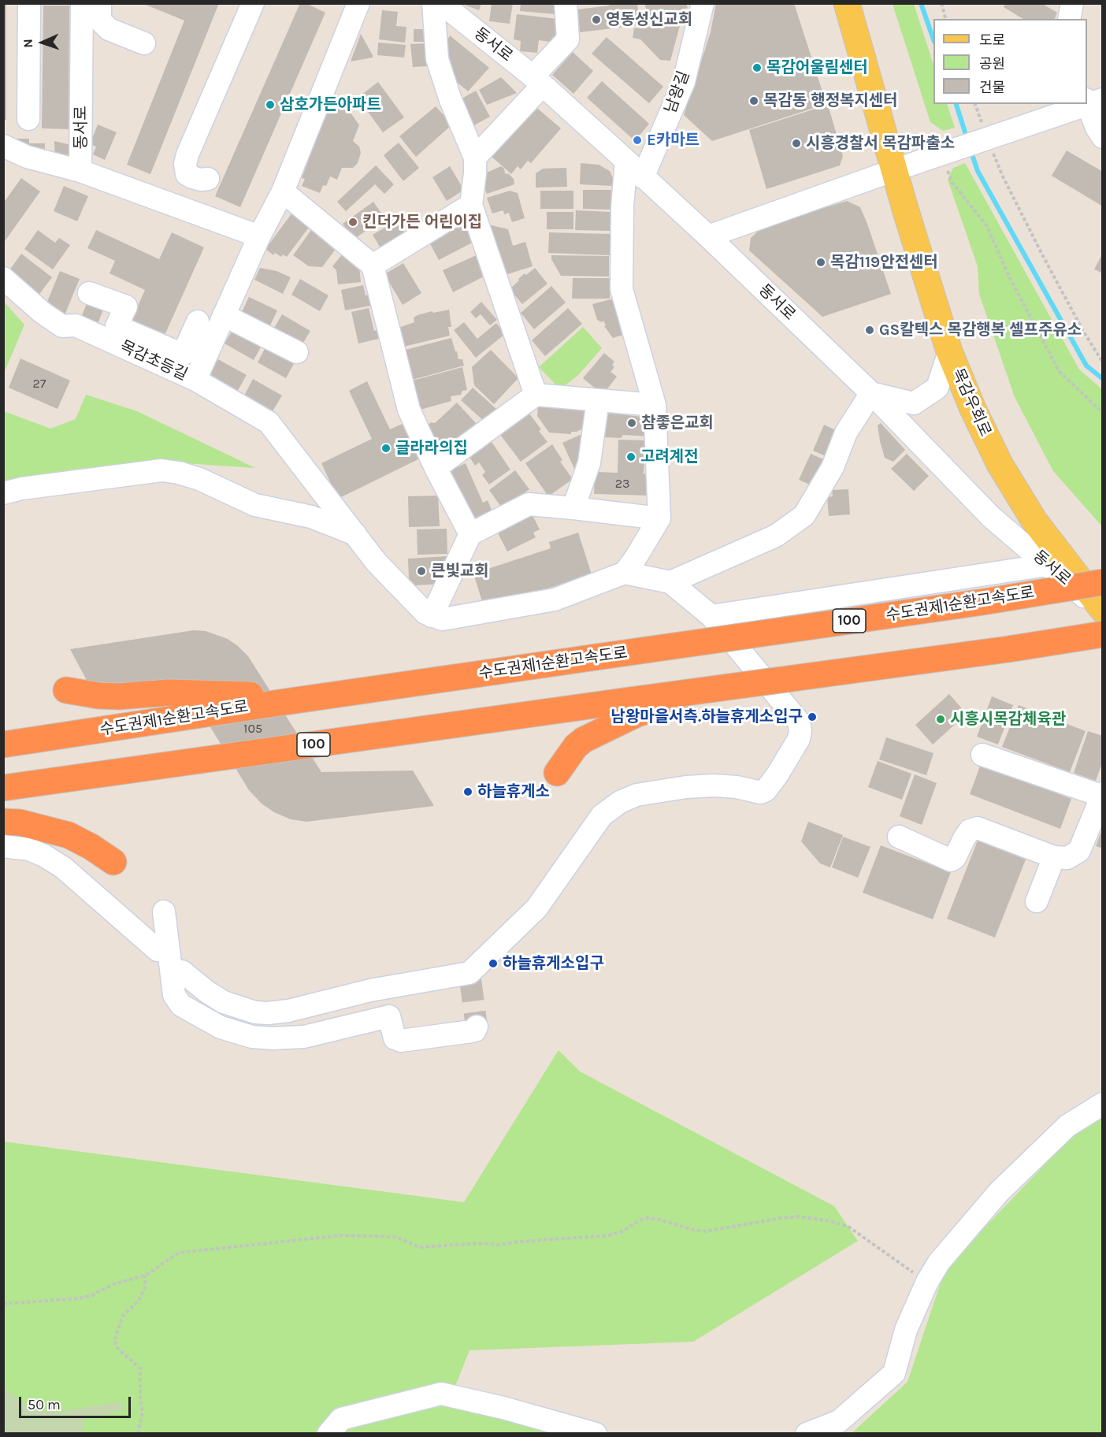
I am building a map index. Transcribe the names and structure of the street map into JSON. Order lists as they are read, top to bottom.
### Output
{
  "streets": {
    "highway": ["수도권제1순환고속도로", "100"],
    "main road": ["목감우회로"],
    "street": ["동서로", "남왕길", "목감초등길"]
  },
  "crossings": [
    ["동서로", "남왕길"],
    ["동서로", "목감우회로"]
  ],
  "places": [
    "영동성신교회",
    "목감어울림센터",
    "목감동 행정복지센터",
    "삼호가든아파트",
    "E카마트",
    "시흥경찰서 목감파출소",
    "킨더가든 어린이집",
    "목감119안전센터",
    "GS칼텍스 목감행복 셀프주유소",
    "참좋은교회",
    "글라라의집",
    "고려계전",
    "큰빛교회",
    "남왕마을서측.하늘휴게소입구",
    "시흥시목감체육관",
    "하늘휴게소",
    "하늘휴게소입구"
  ],
  "house_numbers": ["27", "23", "105"],
  "legend": ["도로", "공원", "건물"],
  "scale_bar": "50 m",
  "north": "left"
}
